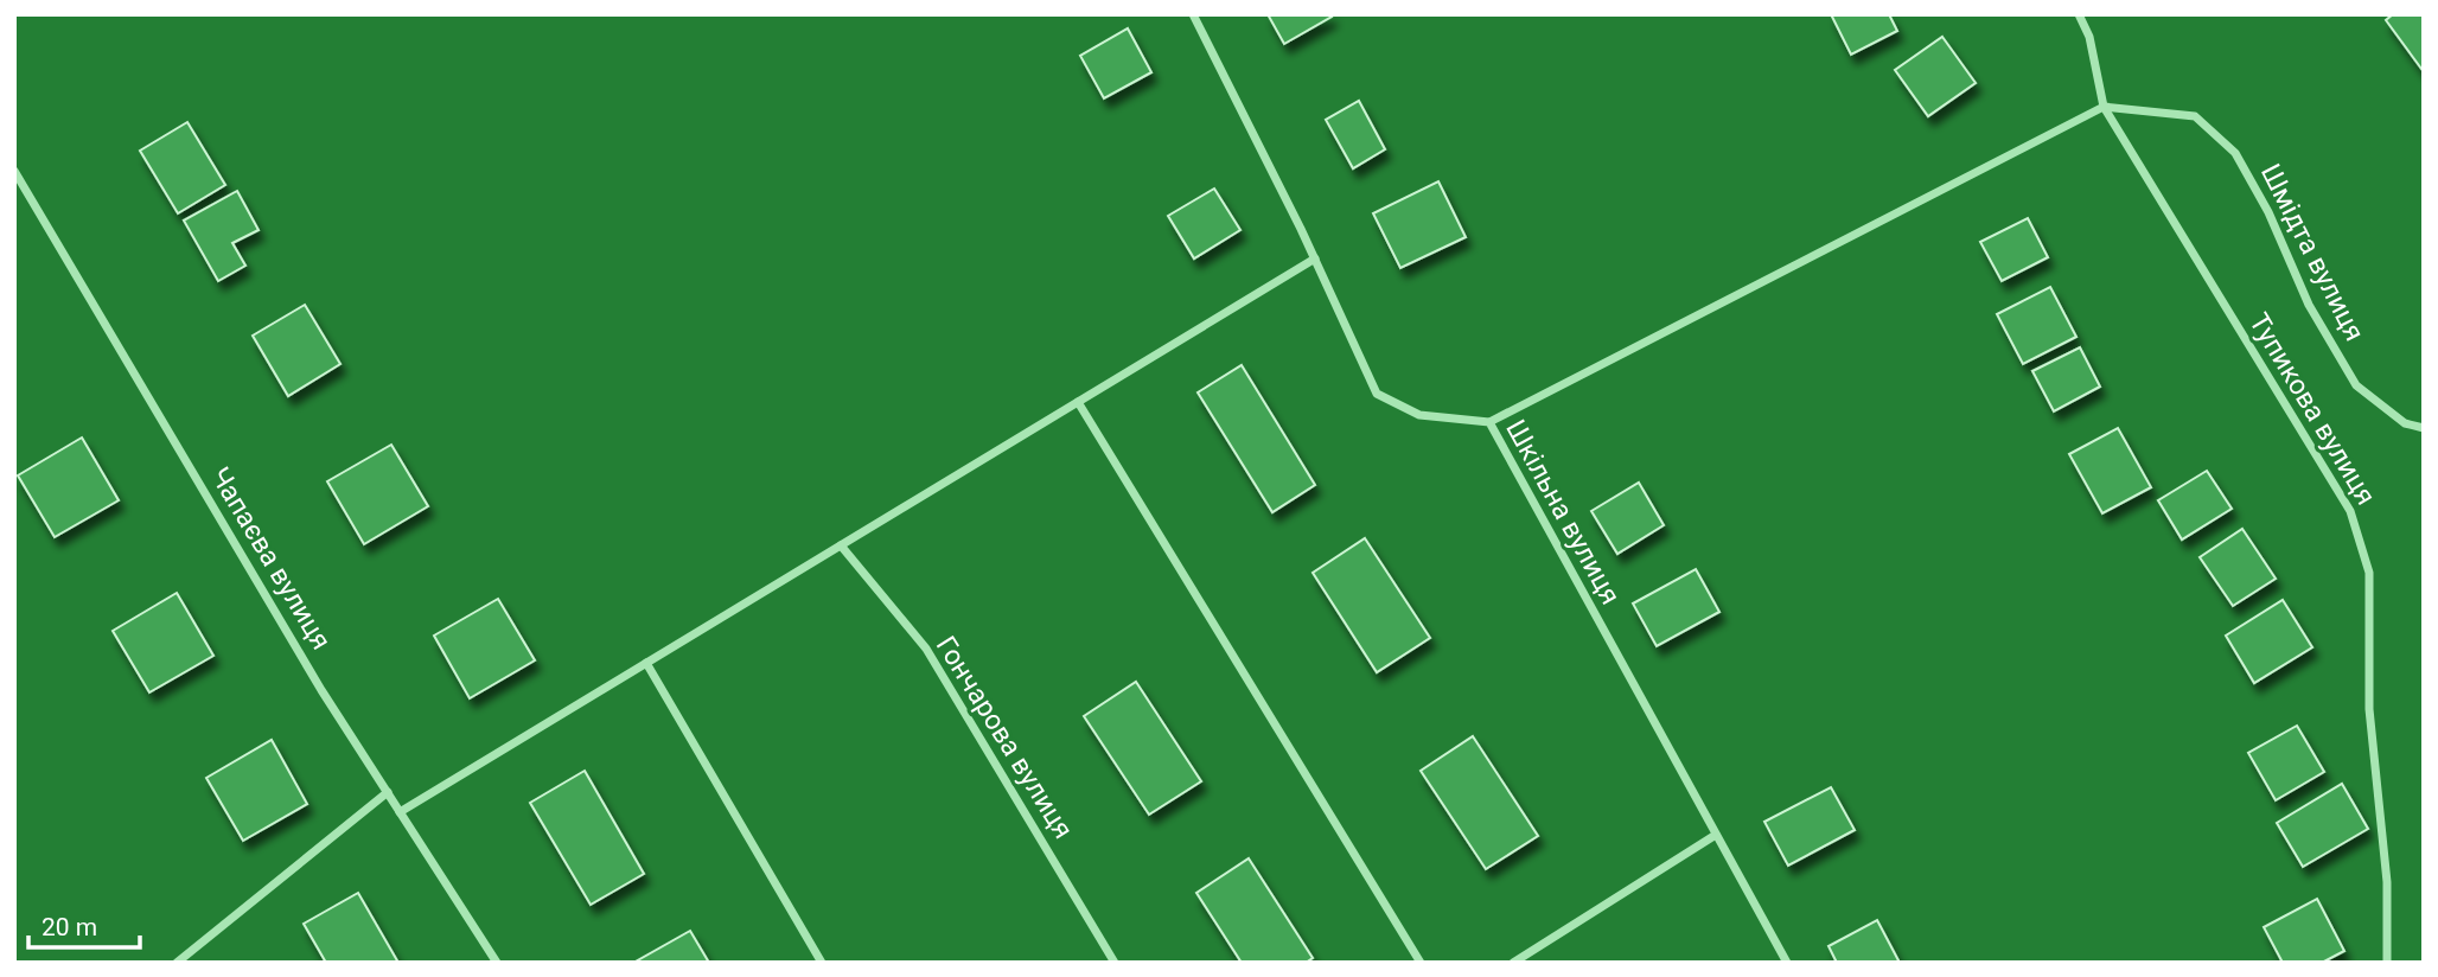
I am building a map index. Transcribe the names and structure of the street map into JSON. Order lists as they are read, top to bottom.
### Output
{
  "streets": {
    "street": [
      "Шмідта вулиця",
      "Тупикова вулиця",
      "Шкільна вулиця",
      "Чапаєва вулиця",
      "Гончарова вулиця"
    ]
  },
  "crossings": [
    ["Шмідта вулиця", "Тупикова вулиця"]
  ],
  "scale_bar": "20 m"
}
